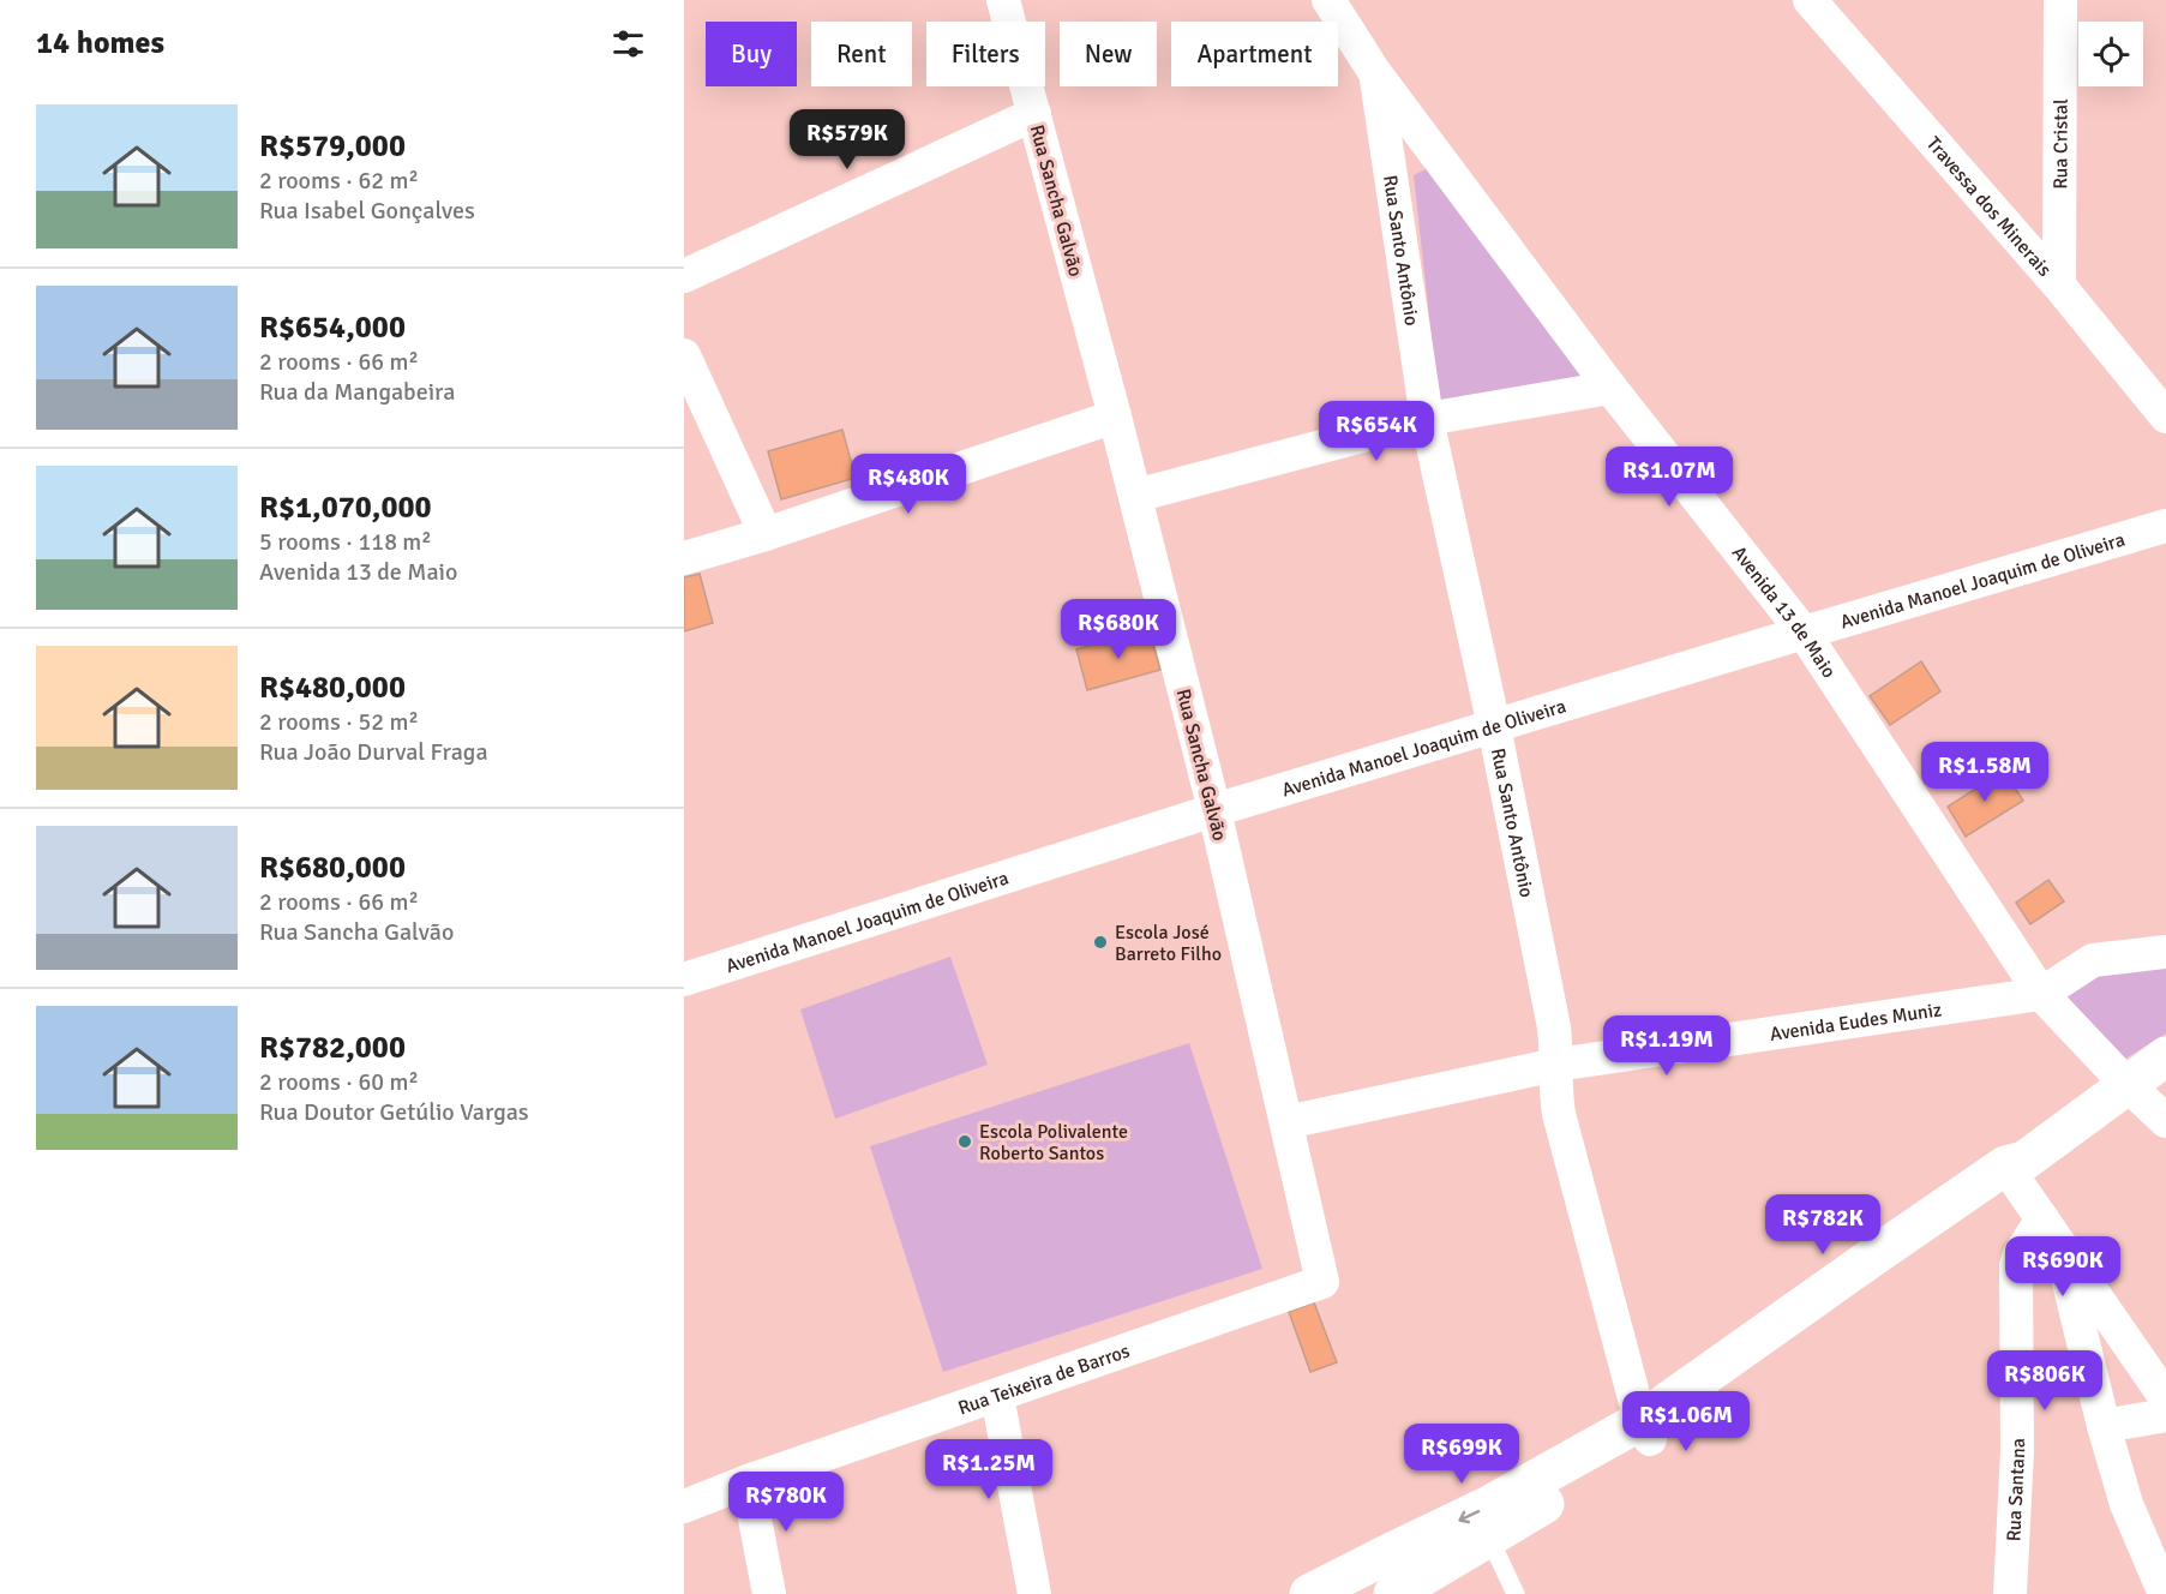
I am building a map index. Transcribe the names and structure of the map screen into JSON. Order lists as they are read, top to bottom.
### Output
{
  "streets": {
    "street": [
      "Rua Cristal",
      "Rua Sancha Galvão",
      "Travessa dos Minerais",
      "Rua Santo Antônio",
      "Avenida Manoel Joaquim de Oliveira",
      "Avenida 13 de Maio",
      "Avenida Eudes Muniz",
      "Rua Teixeira de Barros",
      "Rua Santana"
    ]
  },
  "crossings": [
    ["Rua Cristal", "Travessa dos Minerais"],
    ["Rua Sancha Galvão", "Avenida Manoel Joaquim de Oliveira"],
    ["Rua Sancha Galvão", "Avenida Eudes Muniz"],
    ["Rua Sancha Galvão", "Rua Teixeira de Barros"],
    ["Rua Santo Antônio", "Avenida Manoel Joaquim de Oliveira"],
    ["Rua Santo Antônio", "Avenida 13 de Maio"],
    ["Rua Santo Antônio", "Avenida Eudes Muniz"],
    ["Avenida Manoel Joaquim de Oliveira", "Avenida 13 de Maio"],
    ["Avenida 13 de Maio", "Avenida Eudes Muniz"]
  ],
  "places": ["Escola José Barreto Filho", "Escola Polivalente Roberto Santos"],
  "page": {
    "heading": "14 homes",
    "chip": [
      "Buy",
      "Rent",
      "Filters",
      "New",
      "Apartment"
    ],
    "list": [
      {
        "name": "R$579,000",
        "note": "2 rooms · 62 m² · Rua Isabel Gonçalves"
      },
      {
        "name": "R$654,000",
        "note": "2 rooms · 66 m² · Rua da Mangabeira"
      },
      {
        "name": "R$1,070,000",
        "note": "5 rooms · 118 m² · Avenida 13 de Maio"
      },
      {
        "name": "R$480,000",
        "note": "2 rooms · 52 m² · Rua João Durval Fraga"
      },
      {
        "name": "R$680,000",
        "note": "2 rooms · 66 m² · Rua Sancha Galvão"
      },
      {
        "name": "R$782,000",
        "note": "2 rooms · 60 m² · Rua Doutor Getúlio Vargas"
      }
    ],
    "price": [
      "R$579K",
      "R$654K",
      "R$1.07M",
      "R$480K",
      "R$680K",
      "R$1.58M",
      "R$1.19M",
      "R$782K",
      "R$690K",
      "R$806K",
      "R$1.06M",
      "R$699K",
      "R$1.25M",
      "R$780K"
    ]
  }
}
